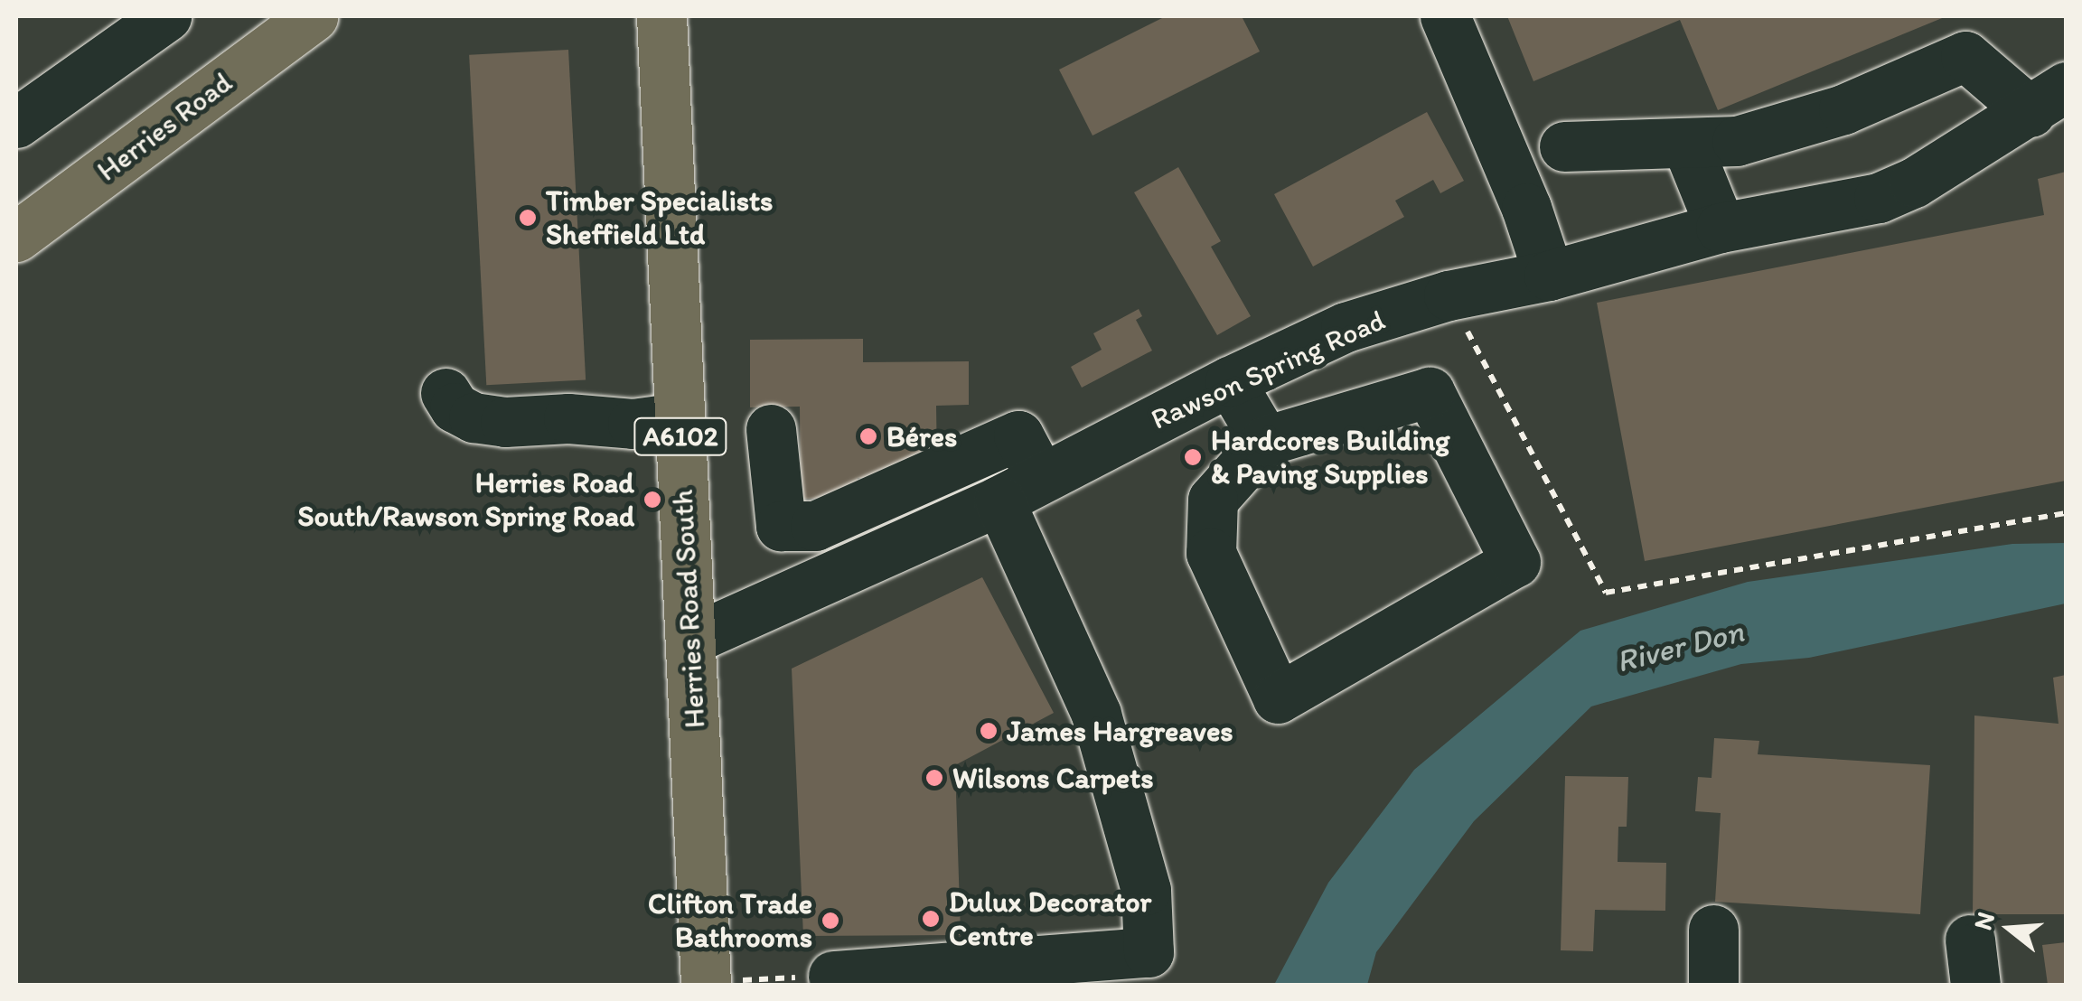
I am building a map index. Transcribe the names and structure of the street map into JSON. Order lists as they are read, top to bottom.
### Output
{
  "streets": {
    "main road": ["Herries Road", "A6102", "Herries Road South"],
    "street": ["Rawson Spring Road"]
  },
  "crossings": [
    ["Rawson Spring Road", "Herries Road South"]
  ],
  "water": ["River Don"],
  "places": [
    "Timber Specialists Sheffield Ltd",
    "Béres",
    "Hardcores Building & Paving Supplies",
    "Herries Road South/Rawson Spring Road",
    "James Hargreaves",
    "Wilsons Carpets",
    "Dulux Decorator Centre",
    "Clifton Trade Bathrooms"
  ],
  "north": "left"
}
